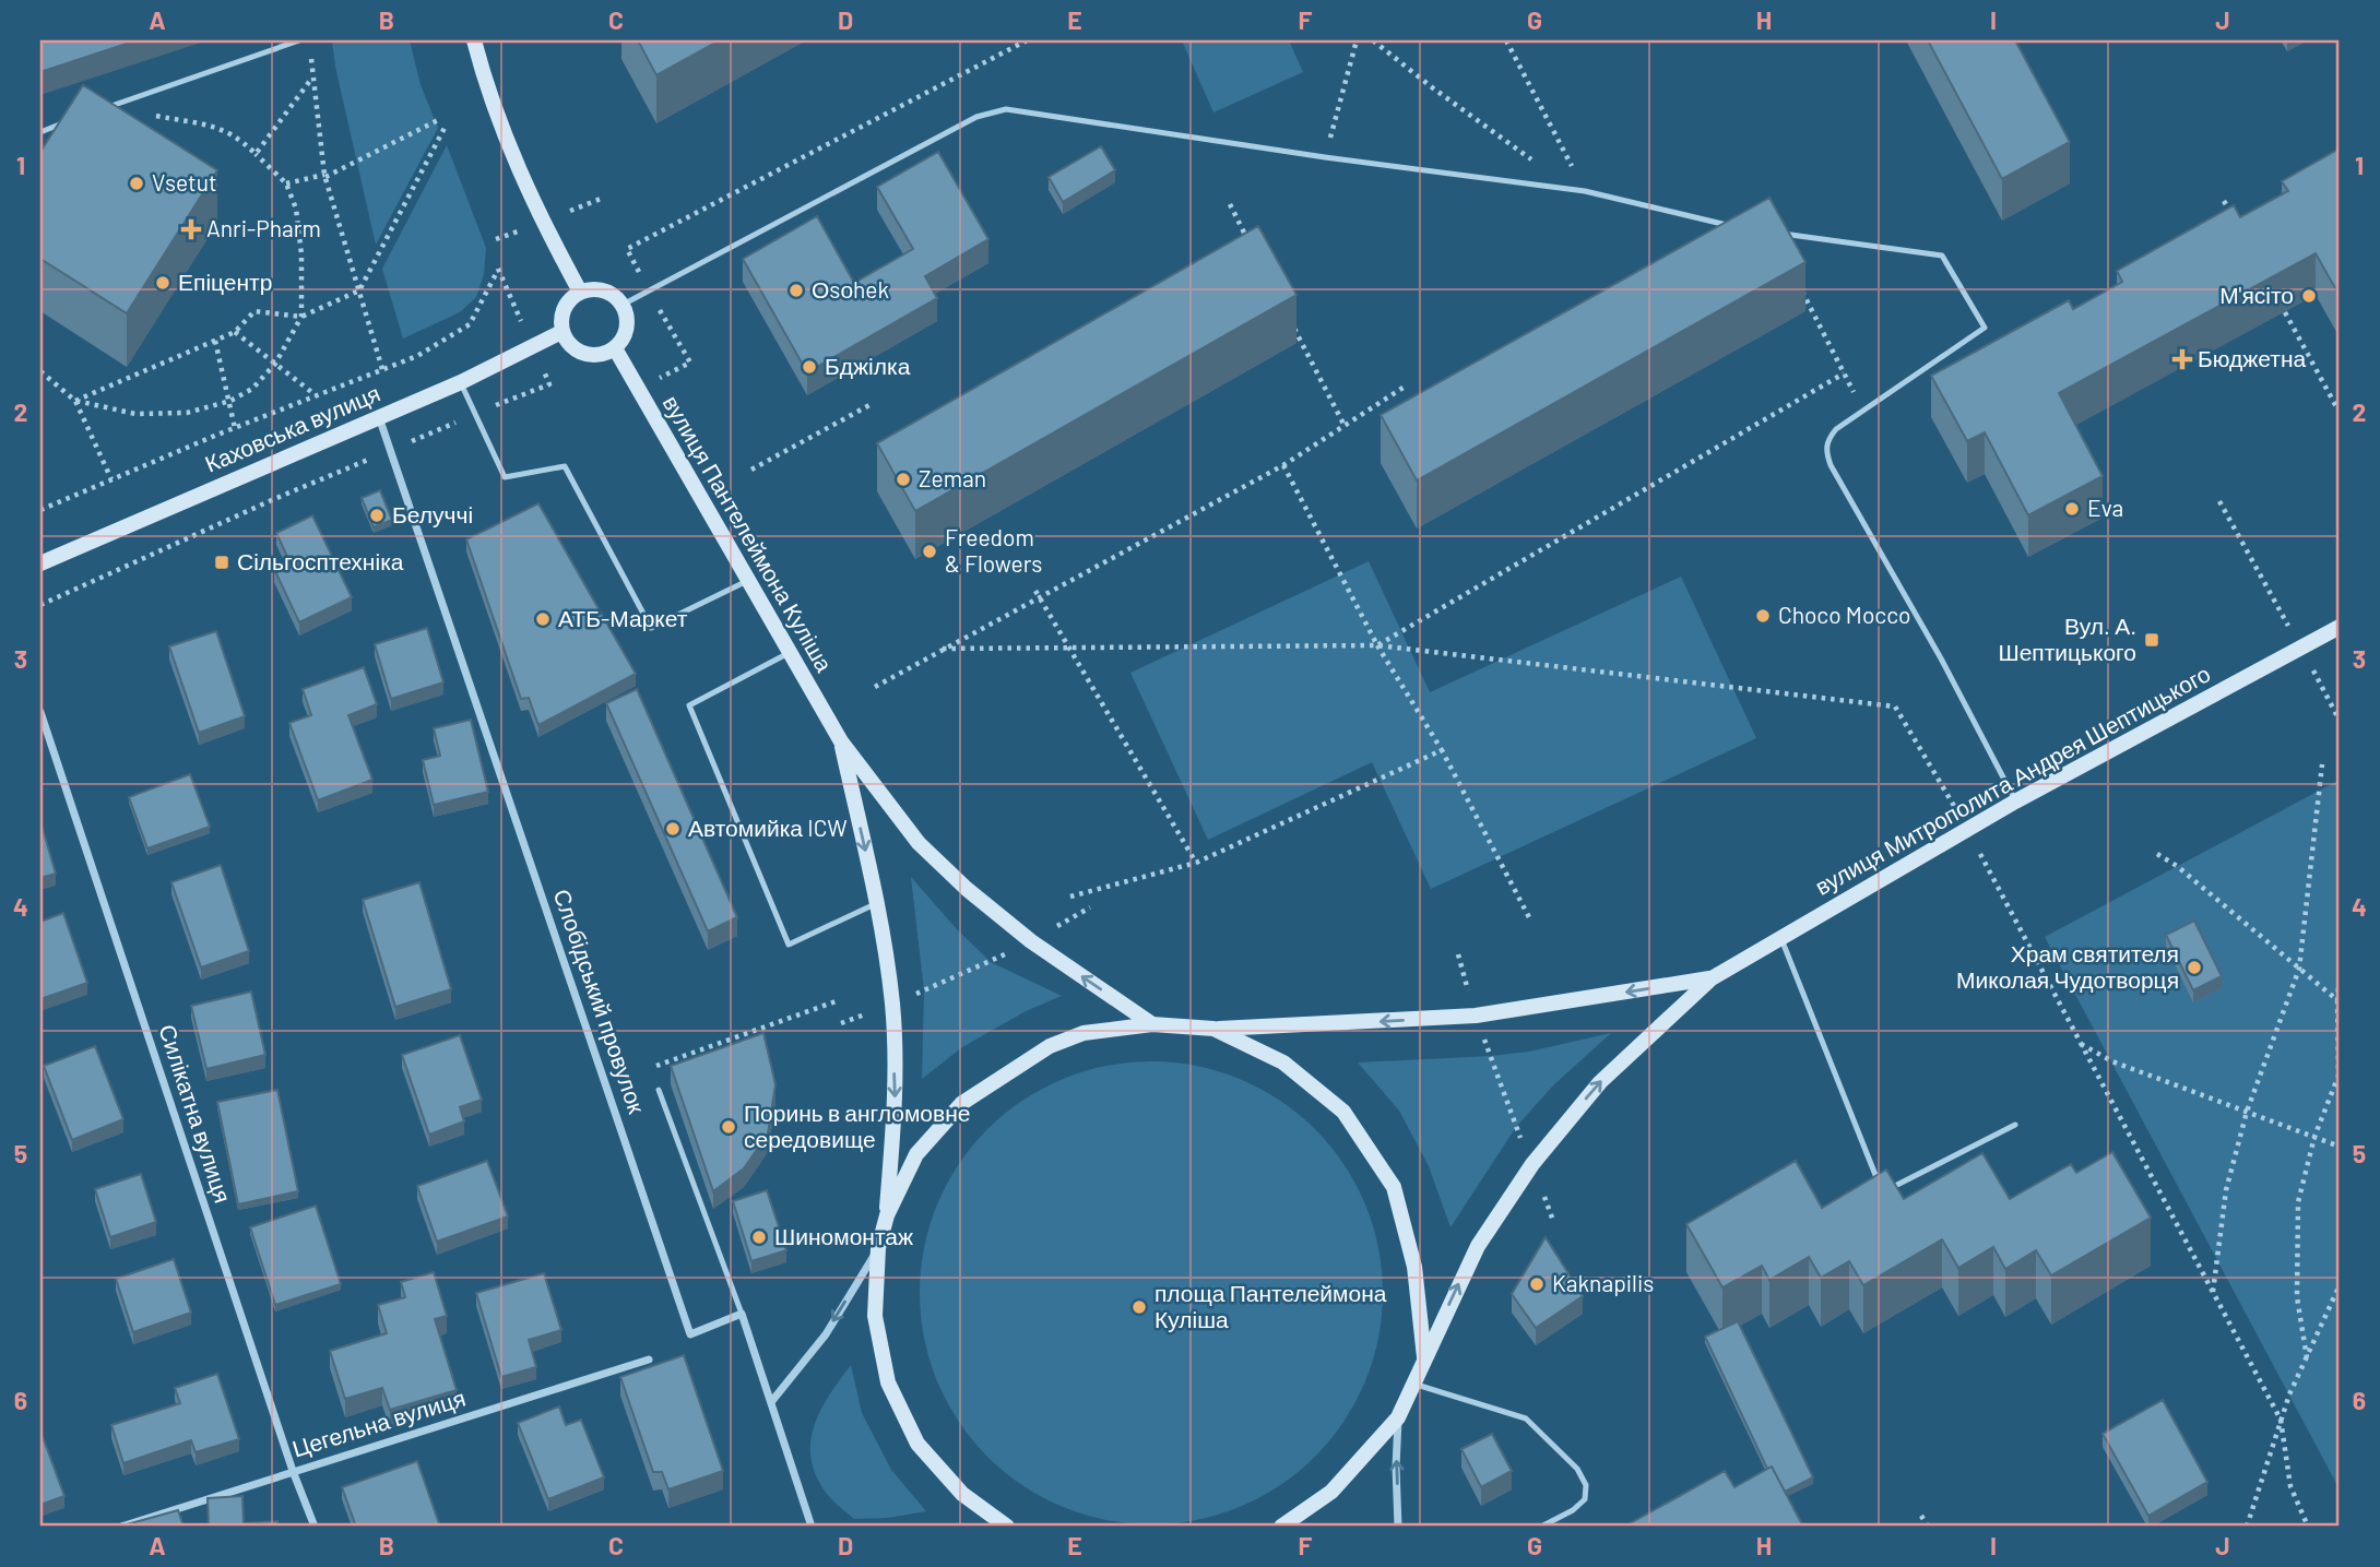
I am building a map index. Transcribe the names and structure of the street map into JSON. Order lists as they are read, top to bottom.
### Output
{
  "streets": {
    "main road": ["Каховська вулиця", "вулиця Пантелеймона Куліша", "вулиця Митрополита Андрея Шептицького"],
    "street": ["Слобідський провулок", "Силікатна вулиця", "Цегельна вулиця"]
  },
  "crossings": [
    ["Каховська вулиця", "вулиця Пантелеймона Куліша"],
    ["Каховська вулиця", "Слобідський провулок"],
    ["Силікатна вулиця", "Цегельна вулиця"]
  ],
  "places": {
    "other": [
      "Vsetut",
      "Епіцентр",
      "Оsоhek",
      "М'ясіто",
      "Бджілка",
      "Zeman",
      "Eva",
      "Белуччі",
      "Freedom & Flowers",
      "Choco Mocco",
      "АТБ-Маркет",
      "Автомийка ICW",
      "Храм святителя Миколая Чудотворця",
      "Поринь в англомовне середовище",
      "Шиномонтаж",
      "Kaknapilis",
      "площа Пантелеймона Куліша"
    ],
    "health": ["Anri-Pharm", "Бюджетна"],
    "transit": ["Сільгосптехніка", "Вул. А. Шептицького"]
  },
  "grid": {
    "columns": [
      "A",
      "B",
      "C",
      "D",
      "E",
      "F",
      "G",
      "H",
      "I",
      "J"
    ],
    "rows": [
      "1",
      "2",
      "3",
      "4",
      "5",
      "6"
    ]
  }
}
